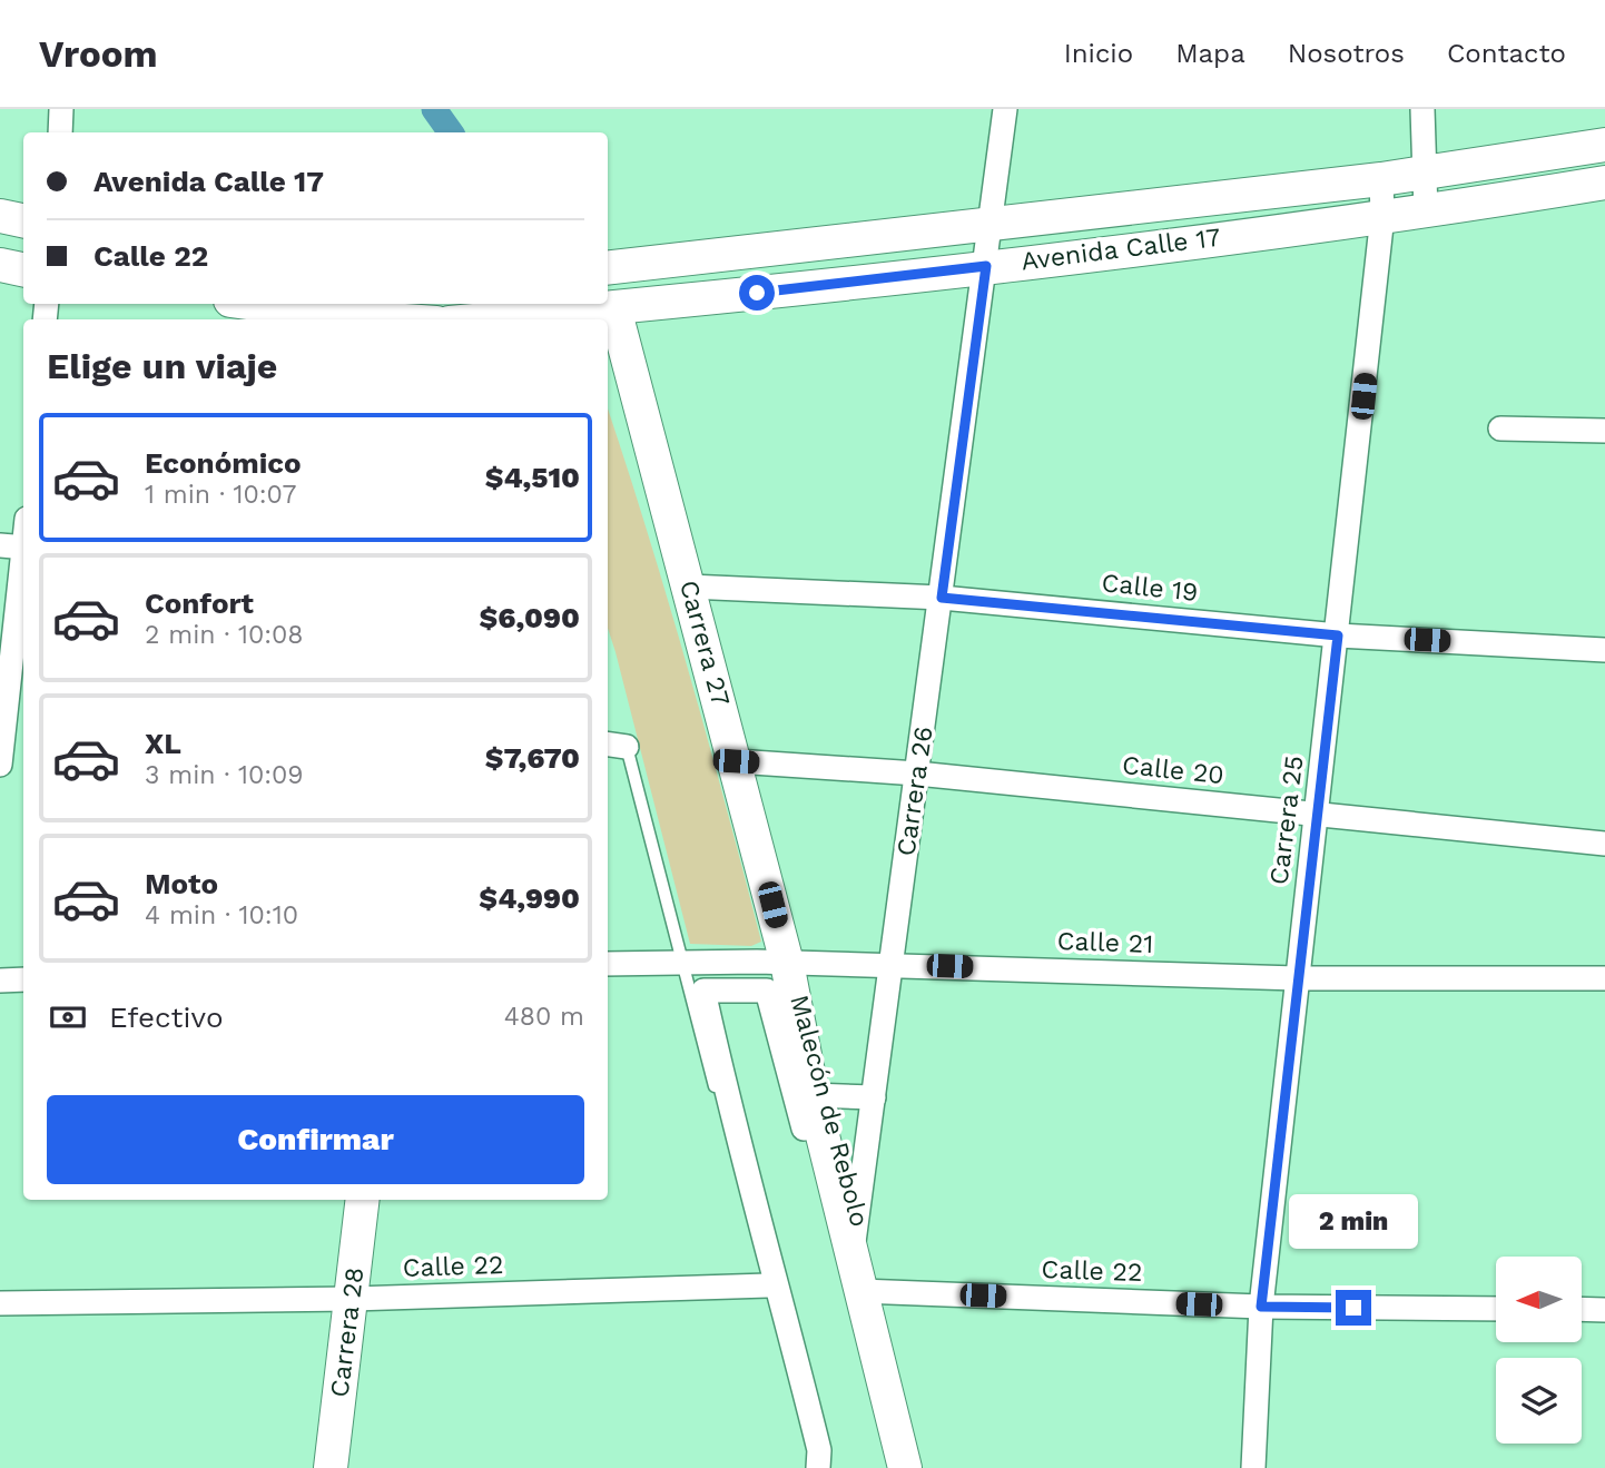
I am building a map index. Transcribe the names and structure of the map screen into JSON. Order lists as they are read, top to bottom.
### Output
{
  "streets": {
    "main road": [
      "Avenida Calle 17",
      "Carrera 27",
      "Carrera 26",
      "Carrera 28"
    ],
    "street": [
      "Calle 19",
      "Calle 20",
      "Carrera 25",
      "Calle 21",
      "Malecón de Rebolo",
      "Calle 22"
    ]
  },
  "crossings": [
    ["Avenida Calle 17", "Carrera 27"],
    ["Avenida Calle 17", "Carrera 26"],
    ["Avenida Calle 17", "Carrera 25"],
    ["Calle 19", "Carrera 27"],
    ["Calle 19", "Carrera 26"],
    ["Calle 19", "Carrera 25"],
    ["Carrera 27", "Calle 20"],
    ["Carrera 27", "Carrera 26"],
    ["Carrera 27", "Calle 21"],
    ["Calle 20", "Carrera 26"],
    ["Calle 20", "Carrera 25"],
    ["Carrera 26", "Calle 21"],
    ["Carrera 26", "Calle 22"],
    ["Carrera 25", "Calle 21"],
    ["Carrera 25", "Calle 22"],
    ["Calle 22", "Carrera 28"]
  ],
  "north": "left",
  "page": {
    "header": "Vroom",
    "nav": [
      "Inicio",
      "Mapa",
      "Nosotros",
      "Contacto"
    ],
    "banner": ["Avenida Calle 17", "Calle 22"],
    "heading": "Elige un viaje",
    "list": [
      {
        "name": "Económico",
        "note": "1 min · 10:07",
        "value": "$4,510"
      },
      {
        "name": "Confort",
        "note": "2 min · 10:08",
        "value": "$6,090"
      },
      {
        "name": "XL",
        "note": "3 min · 10:09",
        "value": "$7,670"
      },
      {
        "name": "Moto",
        "note": "4 min · 10:10",
        "value": "$4,990"
      }
    ],
    "pay": ["Efectivo", "480 m"],
    "buttons": "Confirmar",
    "bubble": "2 min"
  }
}
